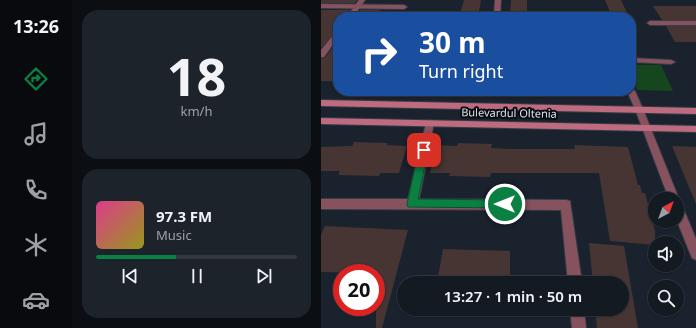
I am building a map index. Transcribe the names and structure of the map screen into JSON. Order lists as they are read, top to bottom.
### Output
{
  "streets": {
    "street": ["Bulevardul Oltenia"]
  },
  "north": "top right",
  "page": {
    "tabs": "13:26",
    "tile": ["18", "km/h"],
    "turn": ["30 m", "Turn right"],
    "song": ["97.3 FM", "Music"],
    "limit": "20",
    "trip": "13:27 · 1 min · 50 m"
  }
}
